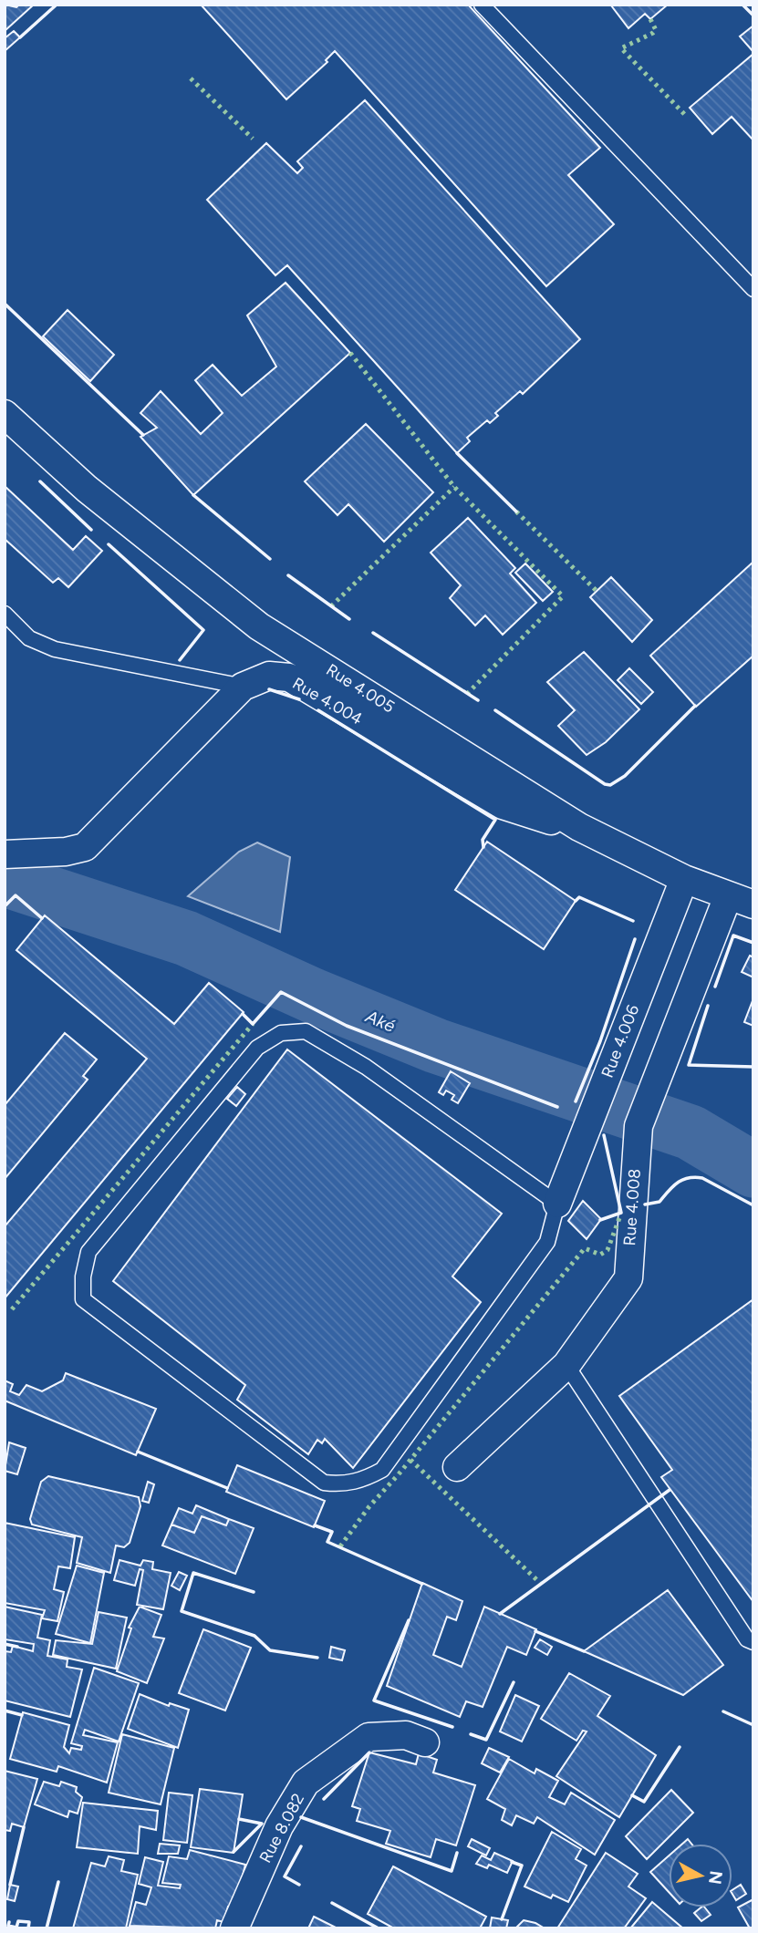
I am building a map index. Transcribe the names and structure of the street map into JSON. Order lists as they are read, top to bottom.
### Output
{
  "streets": {
    "street": [
      "Rue 4.005",
      "Rue 4.004",
      "Rue 4.006",
      "Rue 4.008",
      "Rue 8.082"
    ]
  },
  "crossings": [
    ["Rue 4.005", "Rue 4.004"],
    ["Rue 4.005", "Rue 4.006"],
    ["Rue 4.005", "Rue 4.008"]
  ],
  "water": ["Aké"],
  "north": "right"
}
